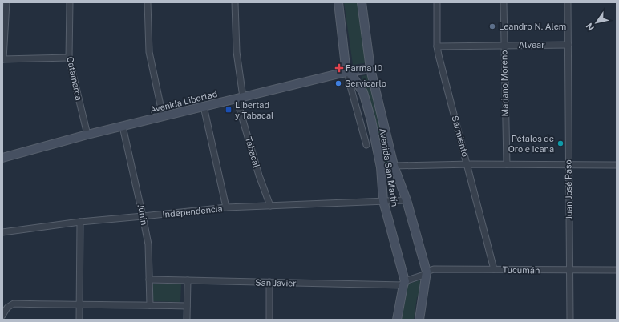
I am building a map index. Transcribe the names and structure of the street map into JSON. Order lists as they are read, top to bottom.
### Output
{
  "streets": {
    "main road": ["Avenida Libertad", "Avenida San Martín"],
    "street": [
      "Alvear",
      "Catamarca",
      "Mariano Moreno",
      "Sarmiento",
      "Tabacal",
      "Juan José Paso",
      "Independencia",
      "Junin",
      "Tucumán",
      "San Javier"
    ]
  },
  "crossings": [
    ["Alvear", "Mariano Moreno"],
    ["Alvear", "Sarmiento"],
    ["Alvear", "Juan José Paso"],
    ["Catamarca", "Avenida Libertad"],
    ["Avenida Libertad", "Tabacal"],
    ["Avenida Libertad", "Avenida San Martín"],
    ["Avenida Libertad", "Junin"],
    ["Sarmiento", "Tucumán"],
    ["Tabacal", "Independencia"],
    ["Avenida San Martín", "Independencia"],
    ["Avenida San Martín", "Tucumán"],
    ["Avenida San Martín", "San Javier"],
    ["Juan José Paso", "Tucumán"],
    ["Independencia", "Junin"],
    ["Junin", "San Javier"],
    ["Tucumán", "San Javier"]
  ],
  "places": {
    "other": ["Leandro N. Alem", "Servicarlo", "Pétalos de Oro e Icana"],
    "health": ["Farma 10"],
    "transit": ["Libertad y Tabacal"]
  },
  "north": "bottom left"
}
